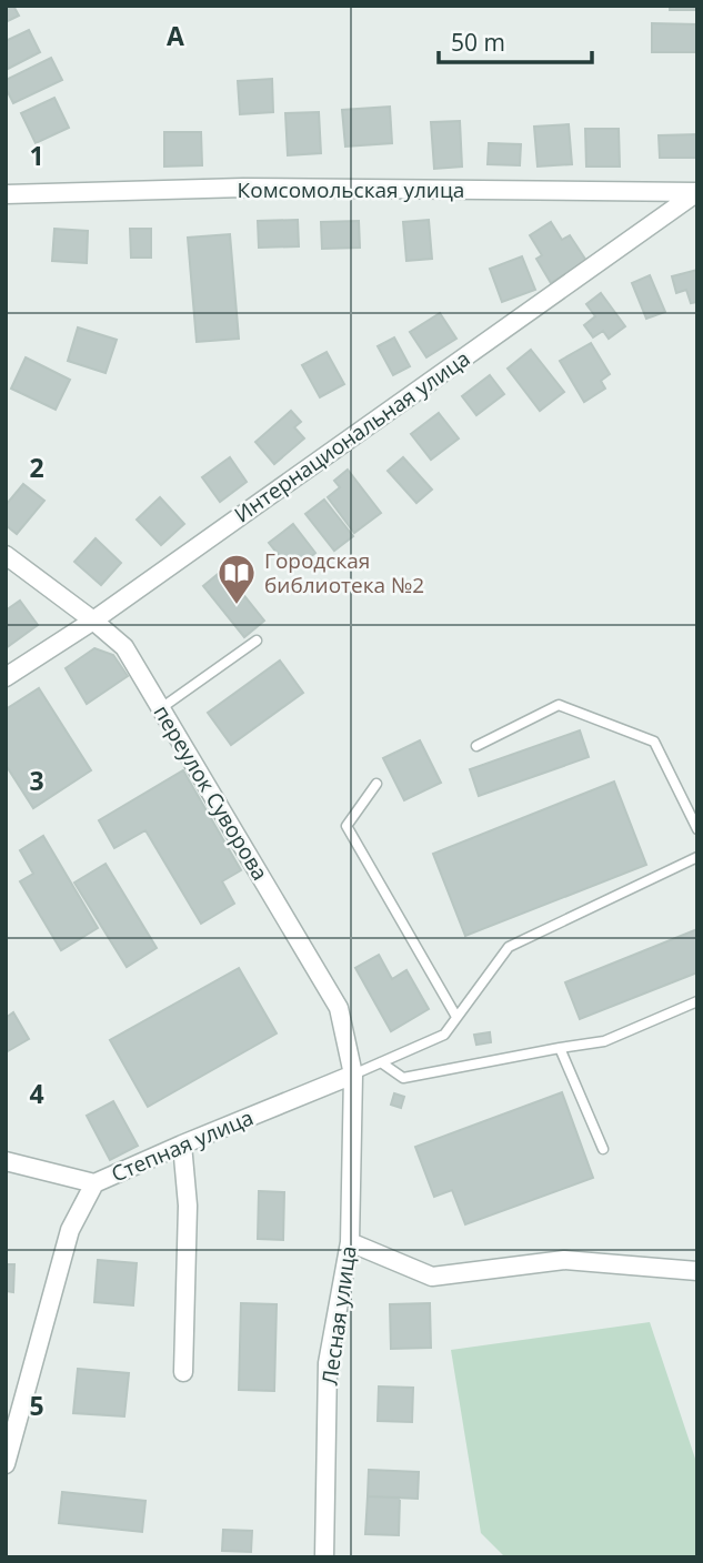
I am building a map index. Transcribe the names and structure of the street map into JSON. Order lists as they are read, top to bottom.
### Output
{
  "streets": {
    "street": [
      "Комсомольская улица",
      "Интернациональная улица",
      "переулок Суворова",
      "Степная улица",
      "Лесная улица"
    ]
  },
  "crossings": [
    ["Комсомольская улица", "Интернациональная улица"],
    ["Интернациональная улица", "переулок Суворова"],
    ["переулок Суворова", "Степная улица"],
    ["переулок Суворова", "Лесная улица"],
    ["Степная улица", "Лесная улица"]
  ],
  "places": {
    "library": ["Городская библиотека №2"]
  },
  "scale_bar": "50 m",
  "grid": {
    "columns": ["A"],
    "rows": [
      "1",
      "2",
      "3",
      "4",
      "5"
    ]
  }
}
